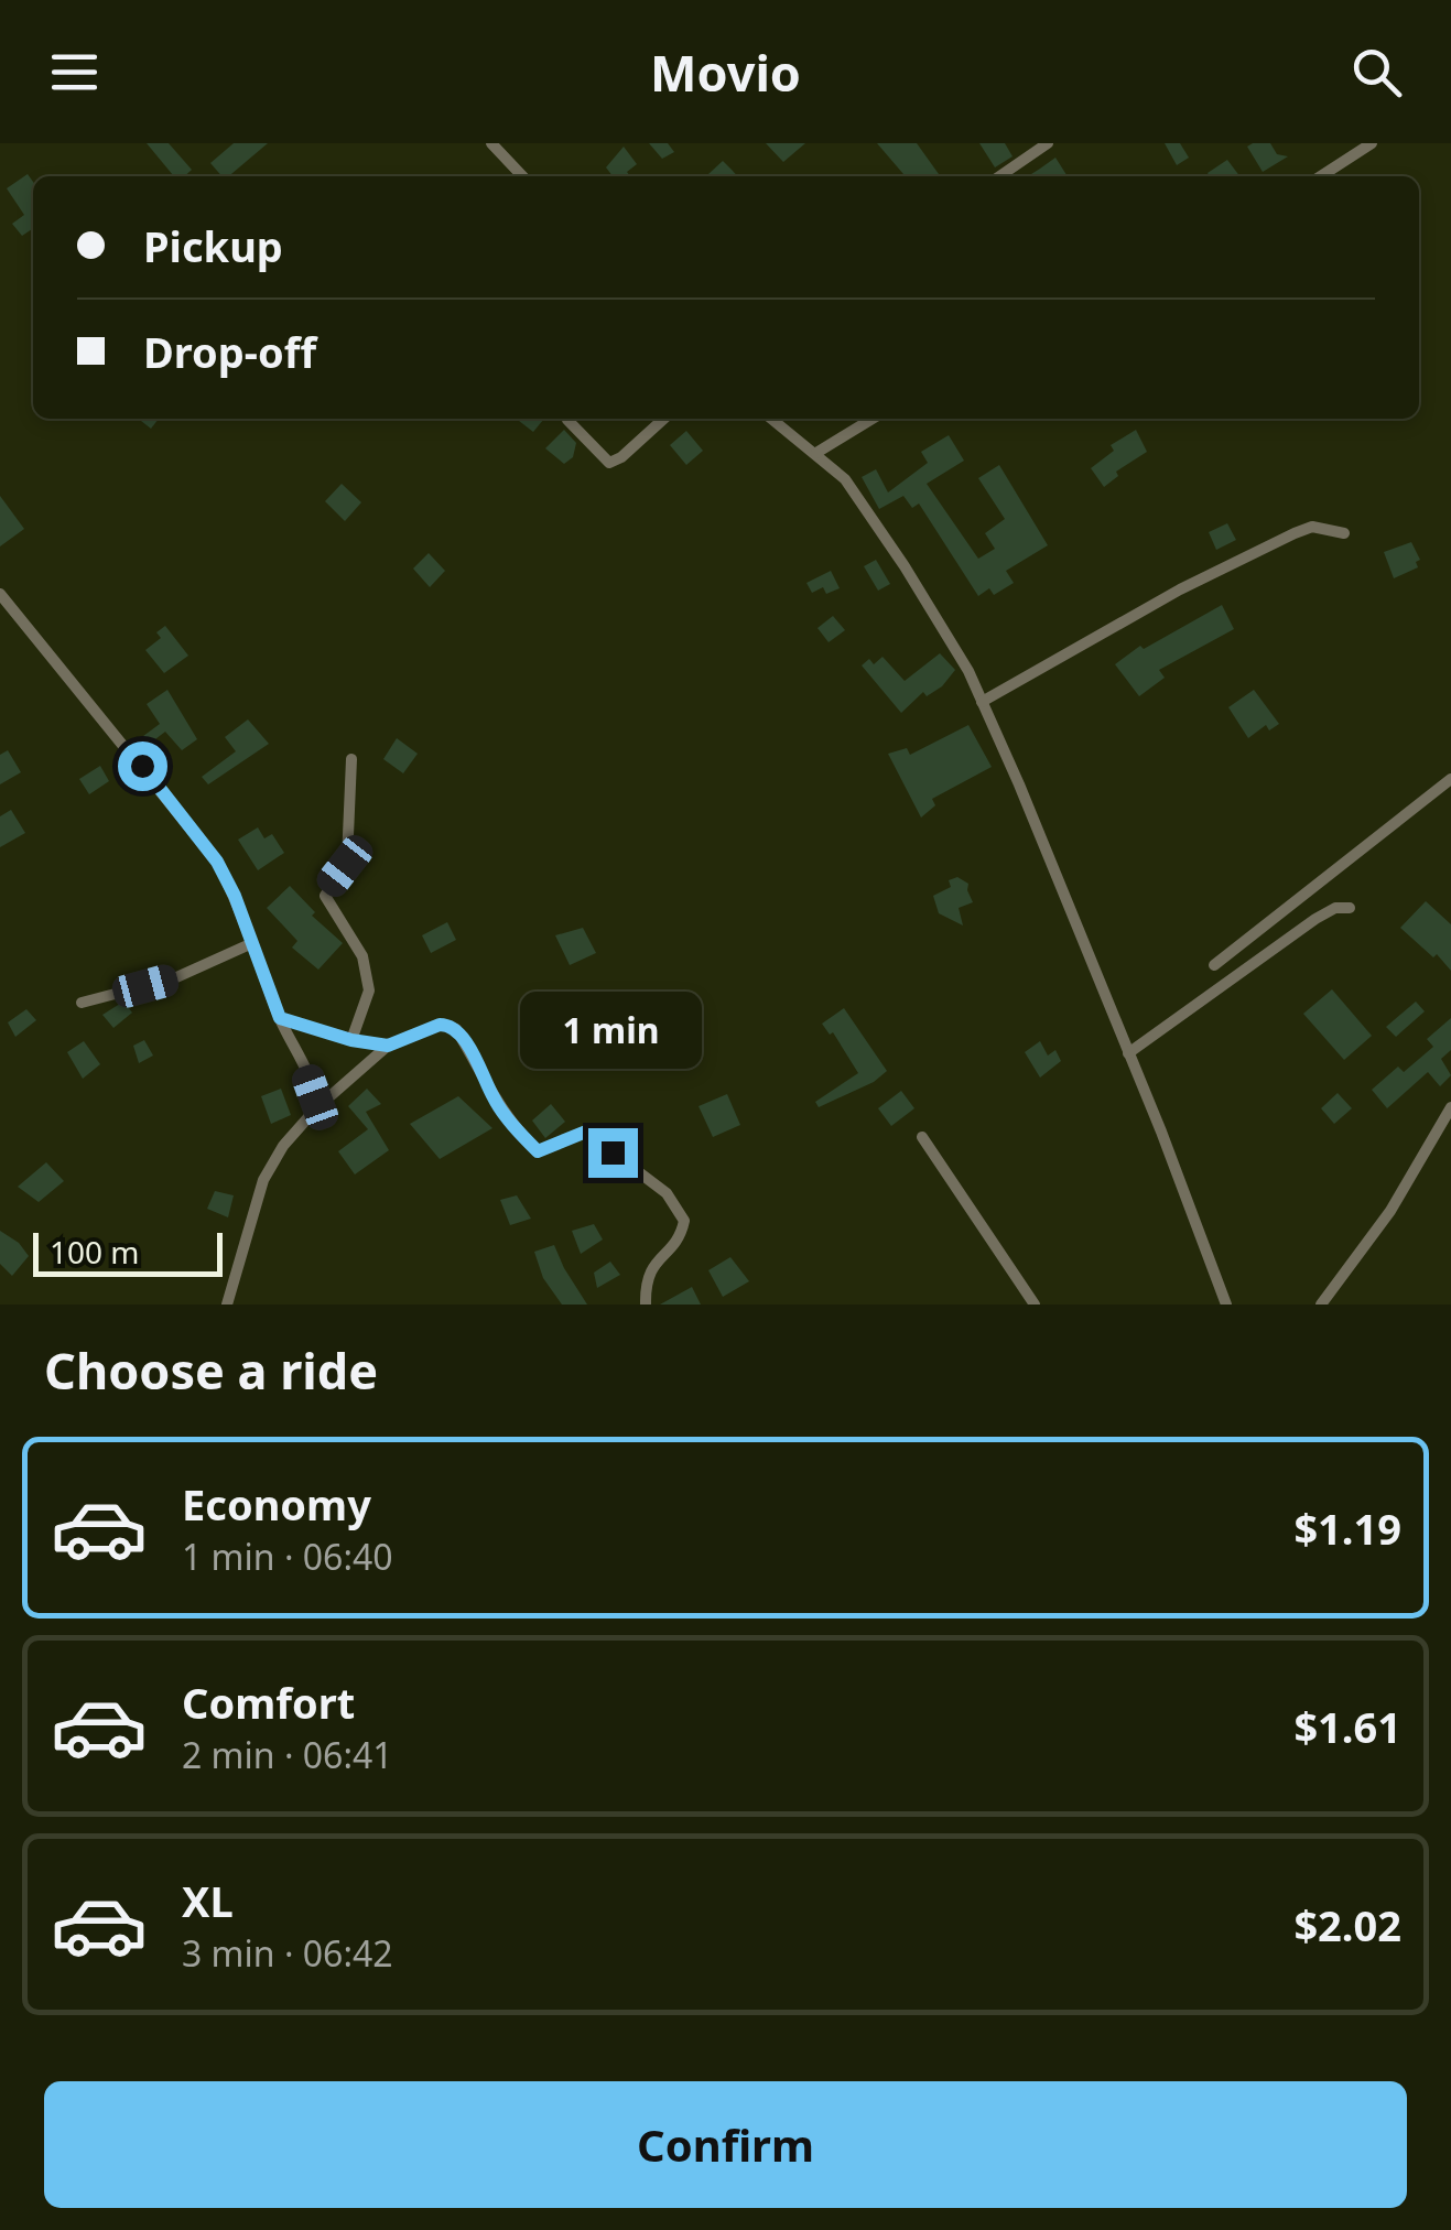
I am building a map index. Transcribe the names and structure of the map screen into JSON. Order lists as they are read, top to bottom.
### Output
{
  "scale_bar": "100 m",
  "page": {
    "header": "Movio",
    "banner": ["Pickup", "Drop-off"],
    "bubble": "1 min",
    "scale": "100 m",
    "heading": "Choose a ride",
    "list": [
      {
        "name": "Economy",
        "note": "1 min · 06:40",
        "value": "$1.19"
      },
      {
        "name": "Comfort",
        "note": "2 min · 06:41",
        "value": "$1.61"
      },
      {
        "name": "XL",
        "note": "3 min · 06:42",
        "value": "$2.02"
      }
    ],
    "buttons": "Confirm"
  }
}
